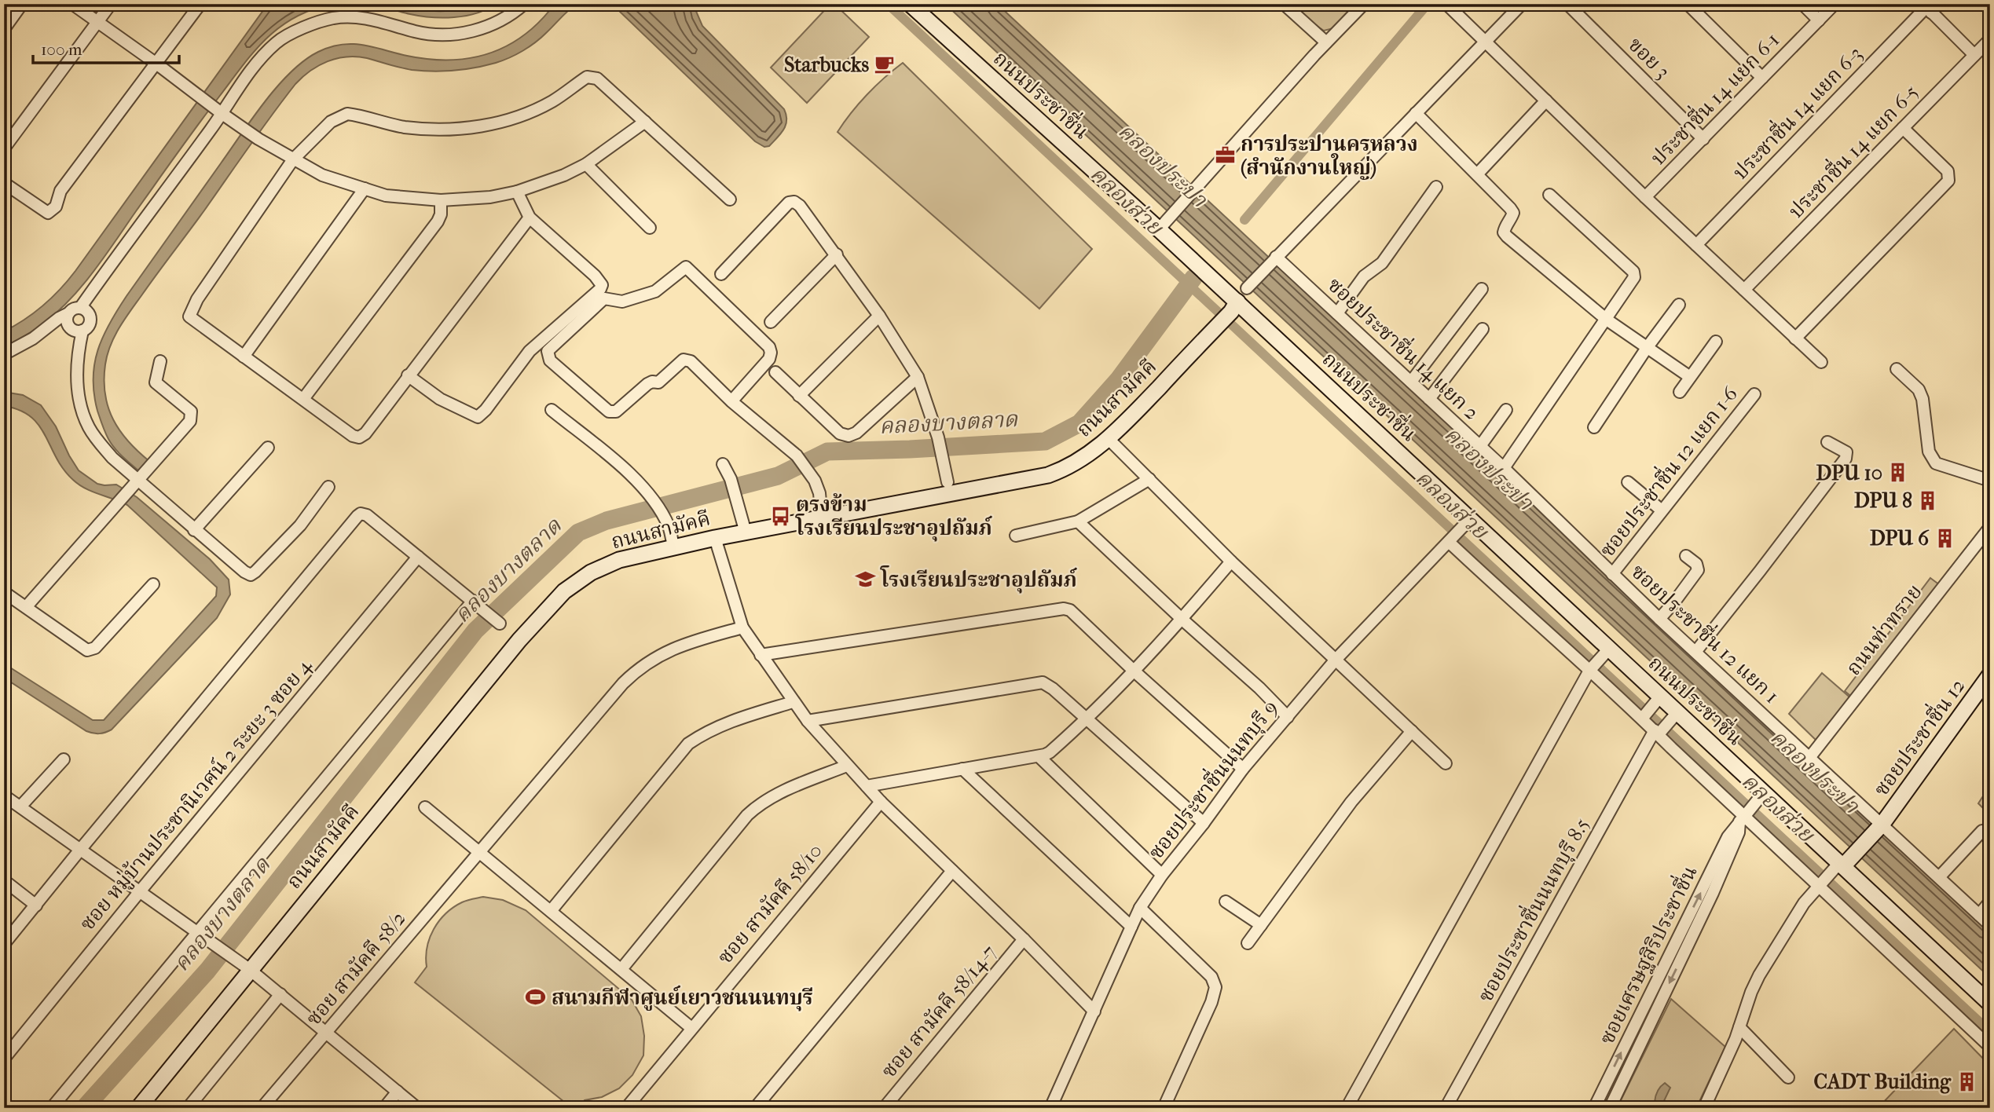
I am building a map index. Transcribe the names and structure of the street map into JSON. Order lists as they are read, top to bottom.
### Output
{
  "streets": {
    "main road": ["ถนนประชาชื่น", "ถนนสามัคคี", "ซอยประชาชื่น 12"],
    "street": [
      "ขอย 3",
      "ประชาชื่น 14 แยก 6-1",
      "ประชาชื่น 14 แยก 6-3",
      "ประชาชื่น 14 แยก 6-5",
      "ซอยประชาชื่น 14 แยก 2",
      "ซอยประชาชื่น 12 แยก 1-6",
      "ถนนท่าทราย",
      "ซอยประชาชื่น 12 แยก 1",
      "ซอยประชาชื่นนนทบุรี 9",
      "ซอย หมู่บ้านประชานิเวศน์ 2 ระยะ 3 ซอย 4",
      "ซอย สามัคคี 58/10",
      "ซอยประชาชื่นนนทบุรี 8.5",
      "ซอยเศรษฐสิริประชาชื่น",
      "ซอย สามัคคี 58/2",
      "ซอย สามัคคี 58/14-7"
    ]
  },
  "crossings": [
    ["ขอย 3", "ประชาชื่น 14 แยก 6-1"],
    ["ถนนประชาชื่น", "ถนนสามัคคี"],
    ["ถนนประชาชื่น", "ซอยประชาชื่น 12"],
    ["ถนนประชาชื่น", "ซอยประชาชื่นนนทบุรี 9"],
    ["ถนนประชาชื่น", "ซอยประชาชื่นนนทบุรี 8.5"],
    ["ถนนประชาชื่น", "ซอยเศรษฐสิริประชาชื่น"],
    ["ซอยประชาชื่น 14 แยก 2", "ซอยประชาชื่น 12 แยก 1"],
    ["ซอยประชาชื่น 12 แยก 1-6", "ซอยประชาชื่น 12 แยก 1"],
    ["ถนนท่าทราย", "ซอยประชาชื่น 12 แยก 1"],
    ["ซอยประชาชื่น 12 แยก 1", "ซอยประชาชื่น 12"]
  ],
  "water": ["คลองประปา", "คลองส่วย", "คลองบางตลาด"],
  "places": {
    "cafe": ["Starbucks"],
    "office": ["การประปานครหลวง (สำนักงานใหญ่)"],
    "building": [
      "DPU 10",
      "DPU 8",
      "DPU 6",
      "CADT Building"
    ],
    "bus stop": ["ตรงข้าม โรงเรียนประชาอุปถัมภ์"],
    "school or university": ["โรงเรียนประชาอุปถัมภ์"],
    "sports": ["สนามกีฬาศูนย์เยาวชนนนทบุรี"]
  },
  "scale_bar": "100 m"
}
